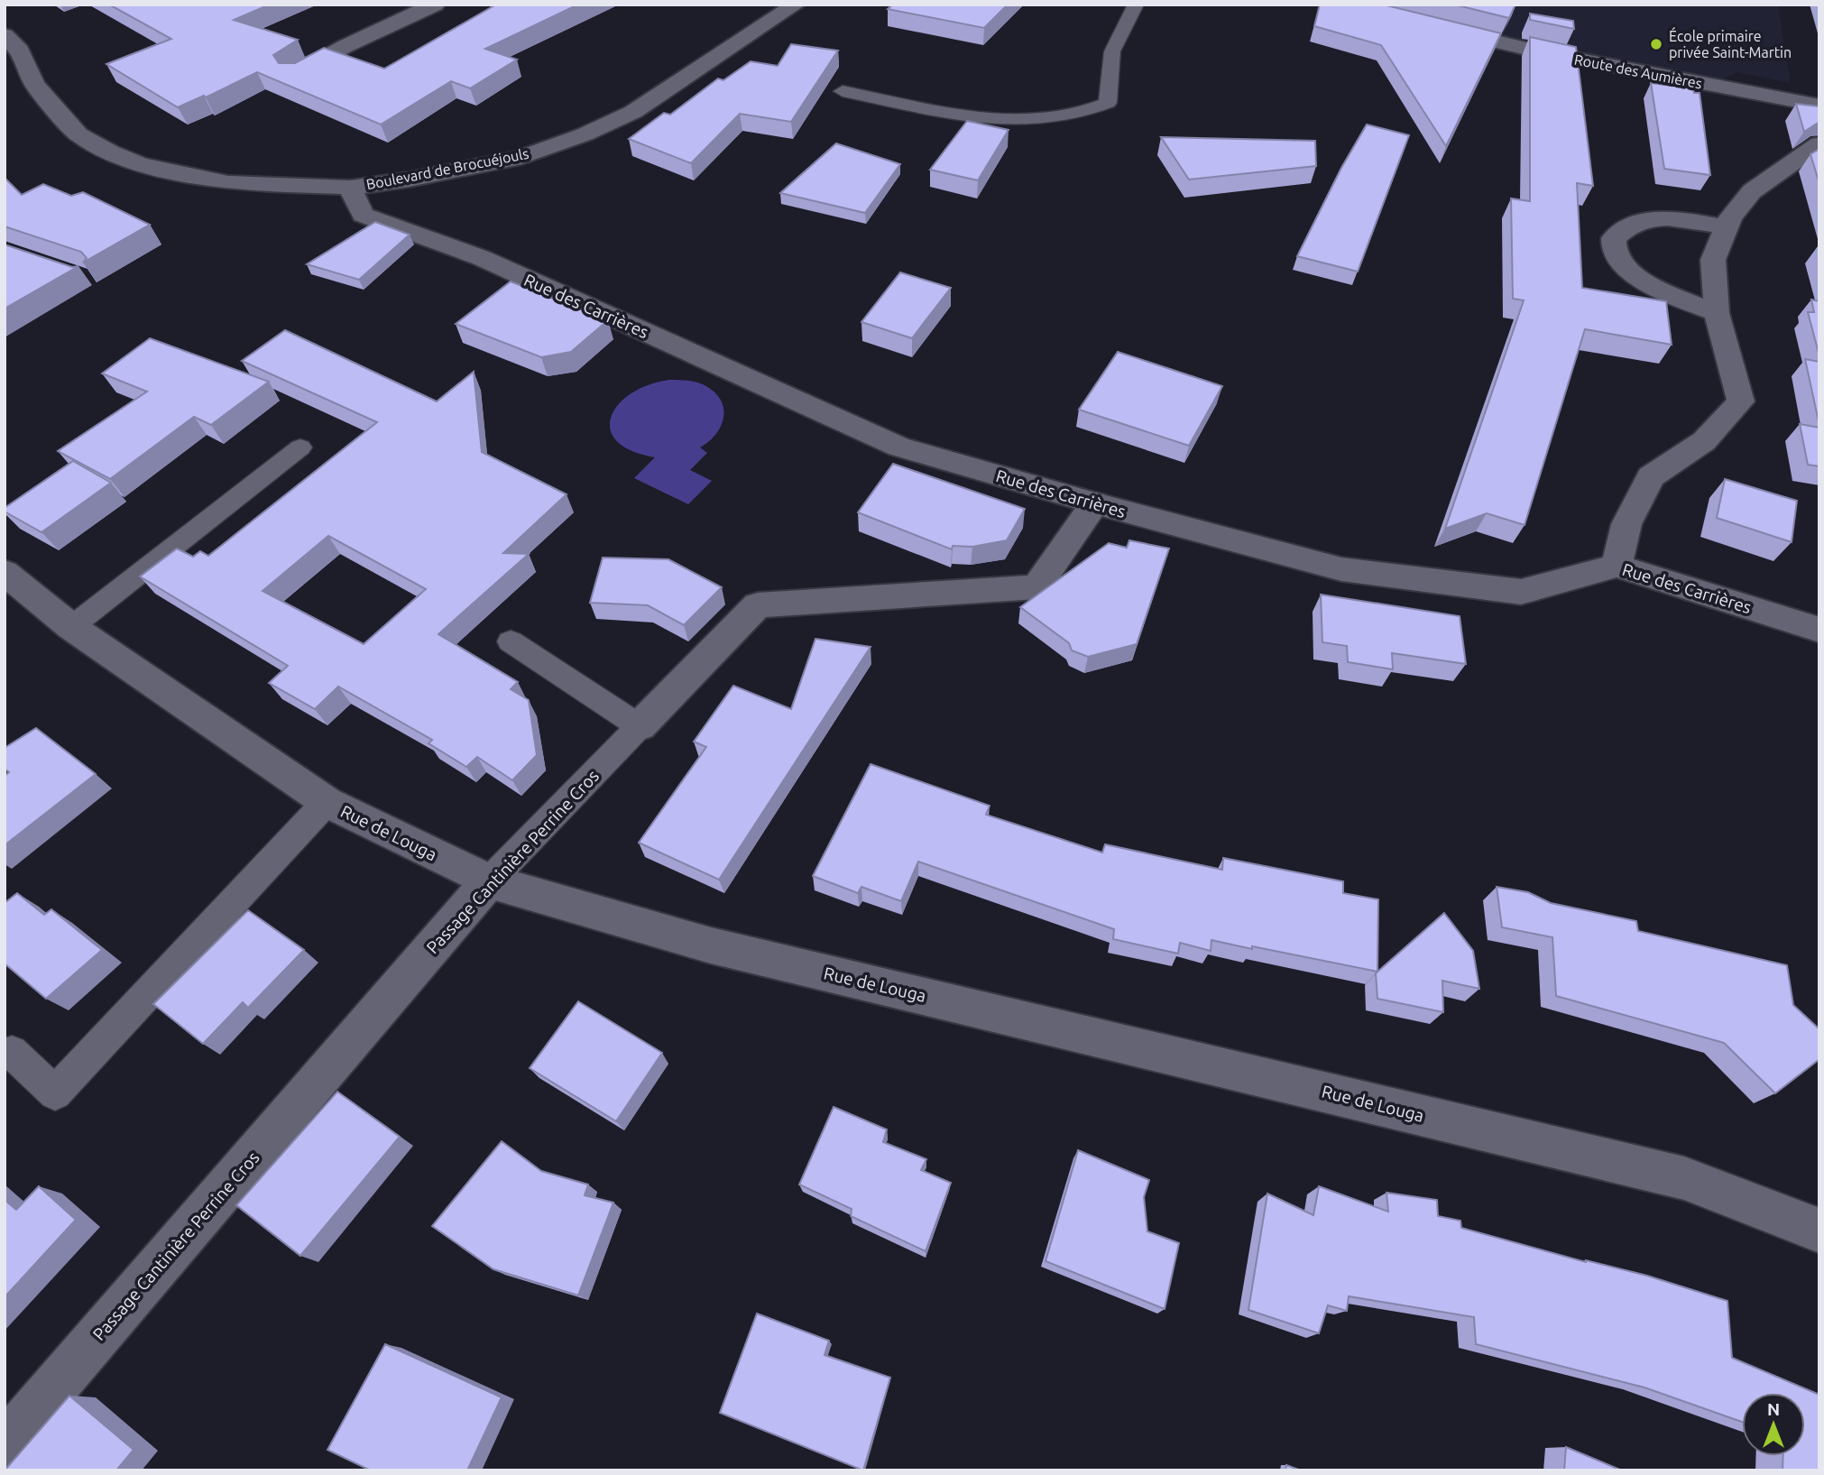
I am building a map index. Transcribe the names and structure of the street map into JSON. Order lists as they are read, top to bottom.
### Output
{
  "streets": {
    "street": [
      "Route des Aumières",
      "Boulevard de Brocuéjouls",
      "Rue des Carrières",
      "Rue de Louga",
      "Passage Cantinière Perrine Cros"
    ]
  },
  "crossings": [
    ["Boulevard de Brocuéjouls", "Rue des Carrières"],
    ["Rue des Carrières", "Passage Cantinière Perrine Cros"],
    ["Rue de Louga", "Passage Cantinière Perrine Cros"]
  ],
  "places": ["École primaire privée Saint-Martin"],
  "north": "top"
}
